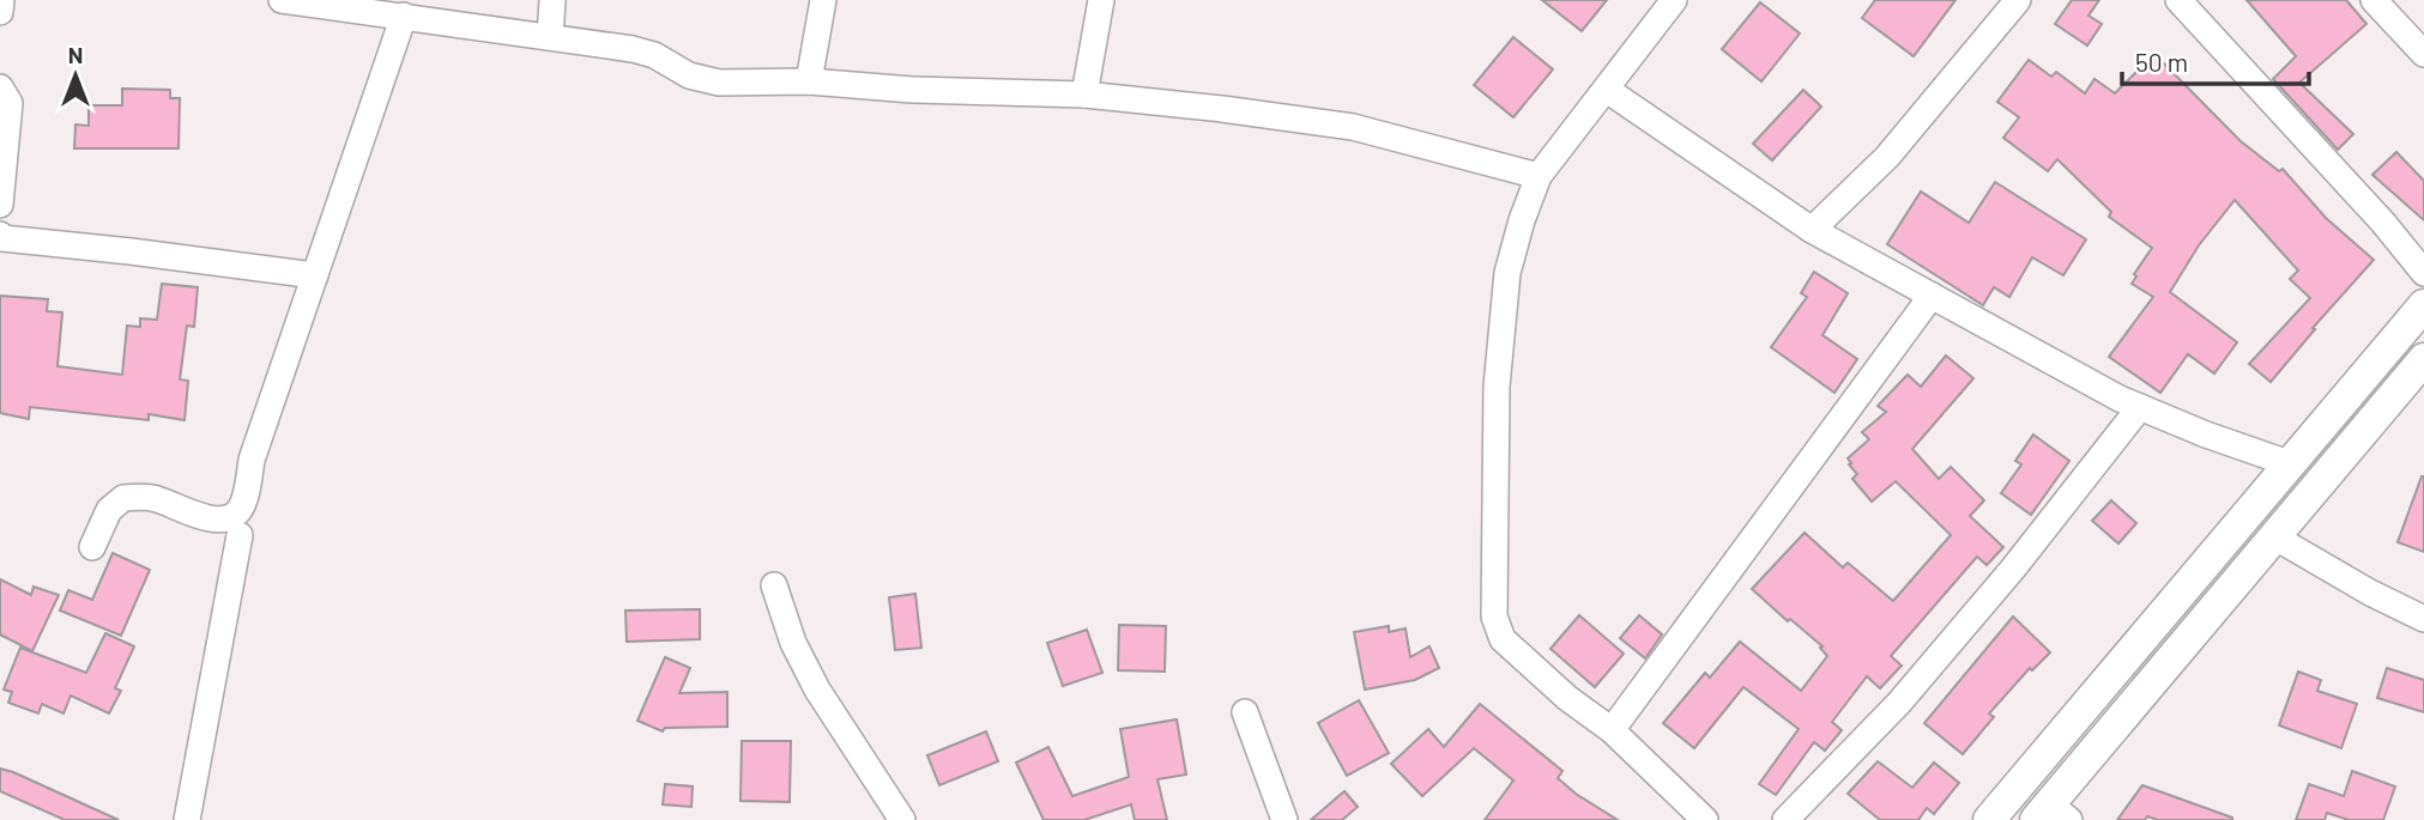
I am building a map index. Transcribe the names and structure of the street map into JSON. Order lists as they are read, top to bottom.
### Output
{
  "scale_bar": "50 m",
  "north": "top"
}
